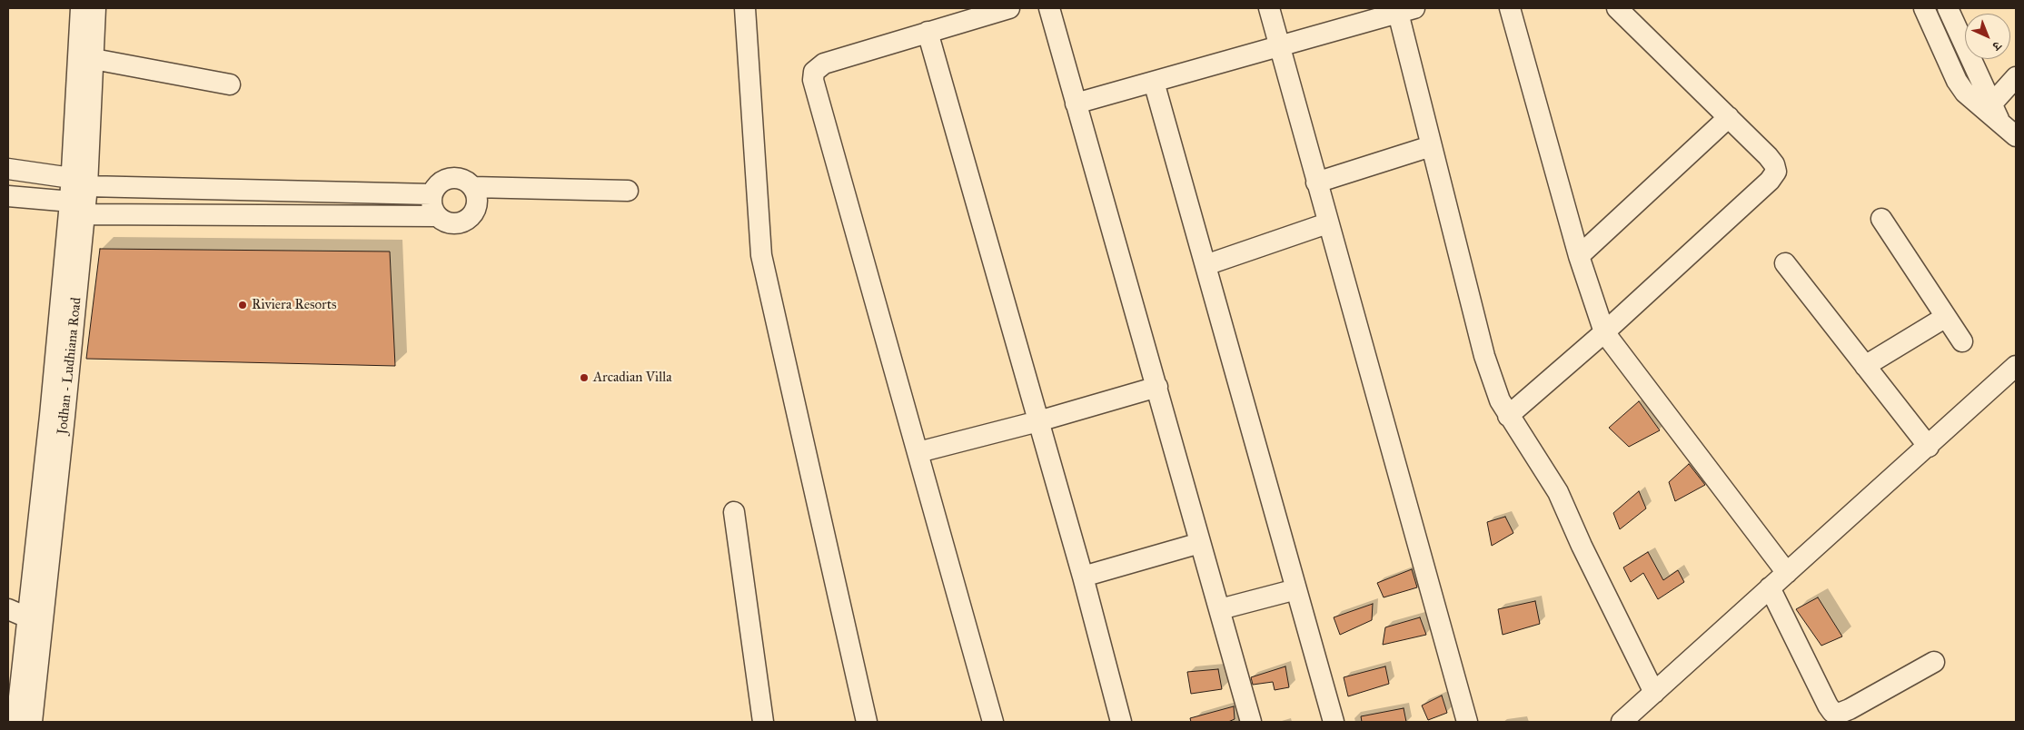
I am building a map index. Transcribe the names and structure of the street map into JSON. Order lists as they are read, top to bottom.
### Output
{
  "streets": {
    "street": ["Jodhan - Ludhiana Road"]
  },
  "places": ["Riviera Resorts", "Arcadian Villa"],
  "north": "bottom right"
}
